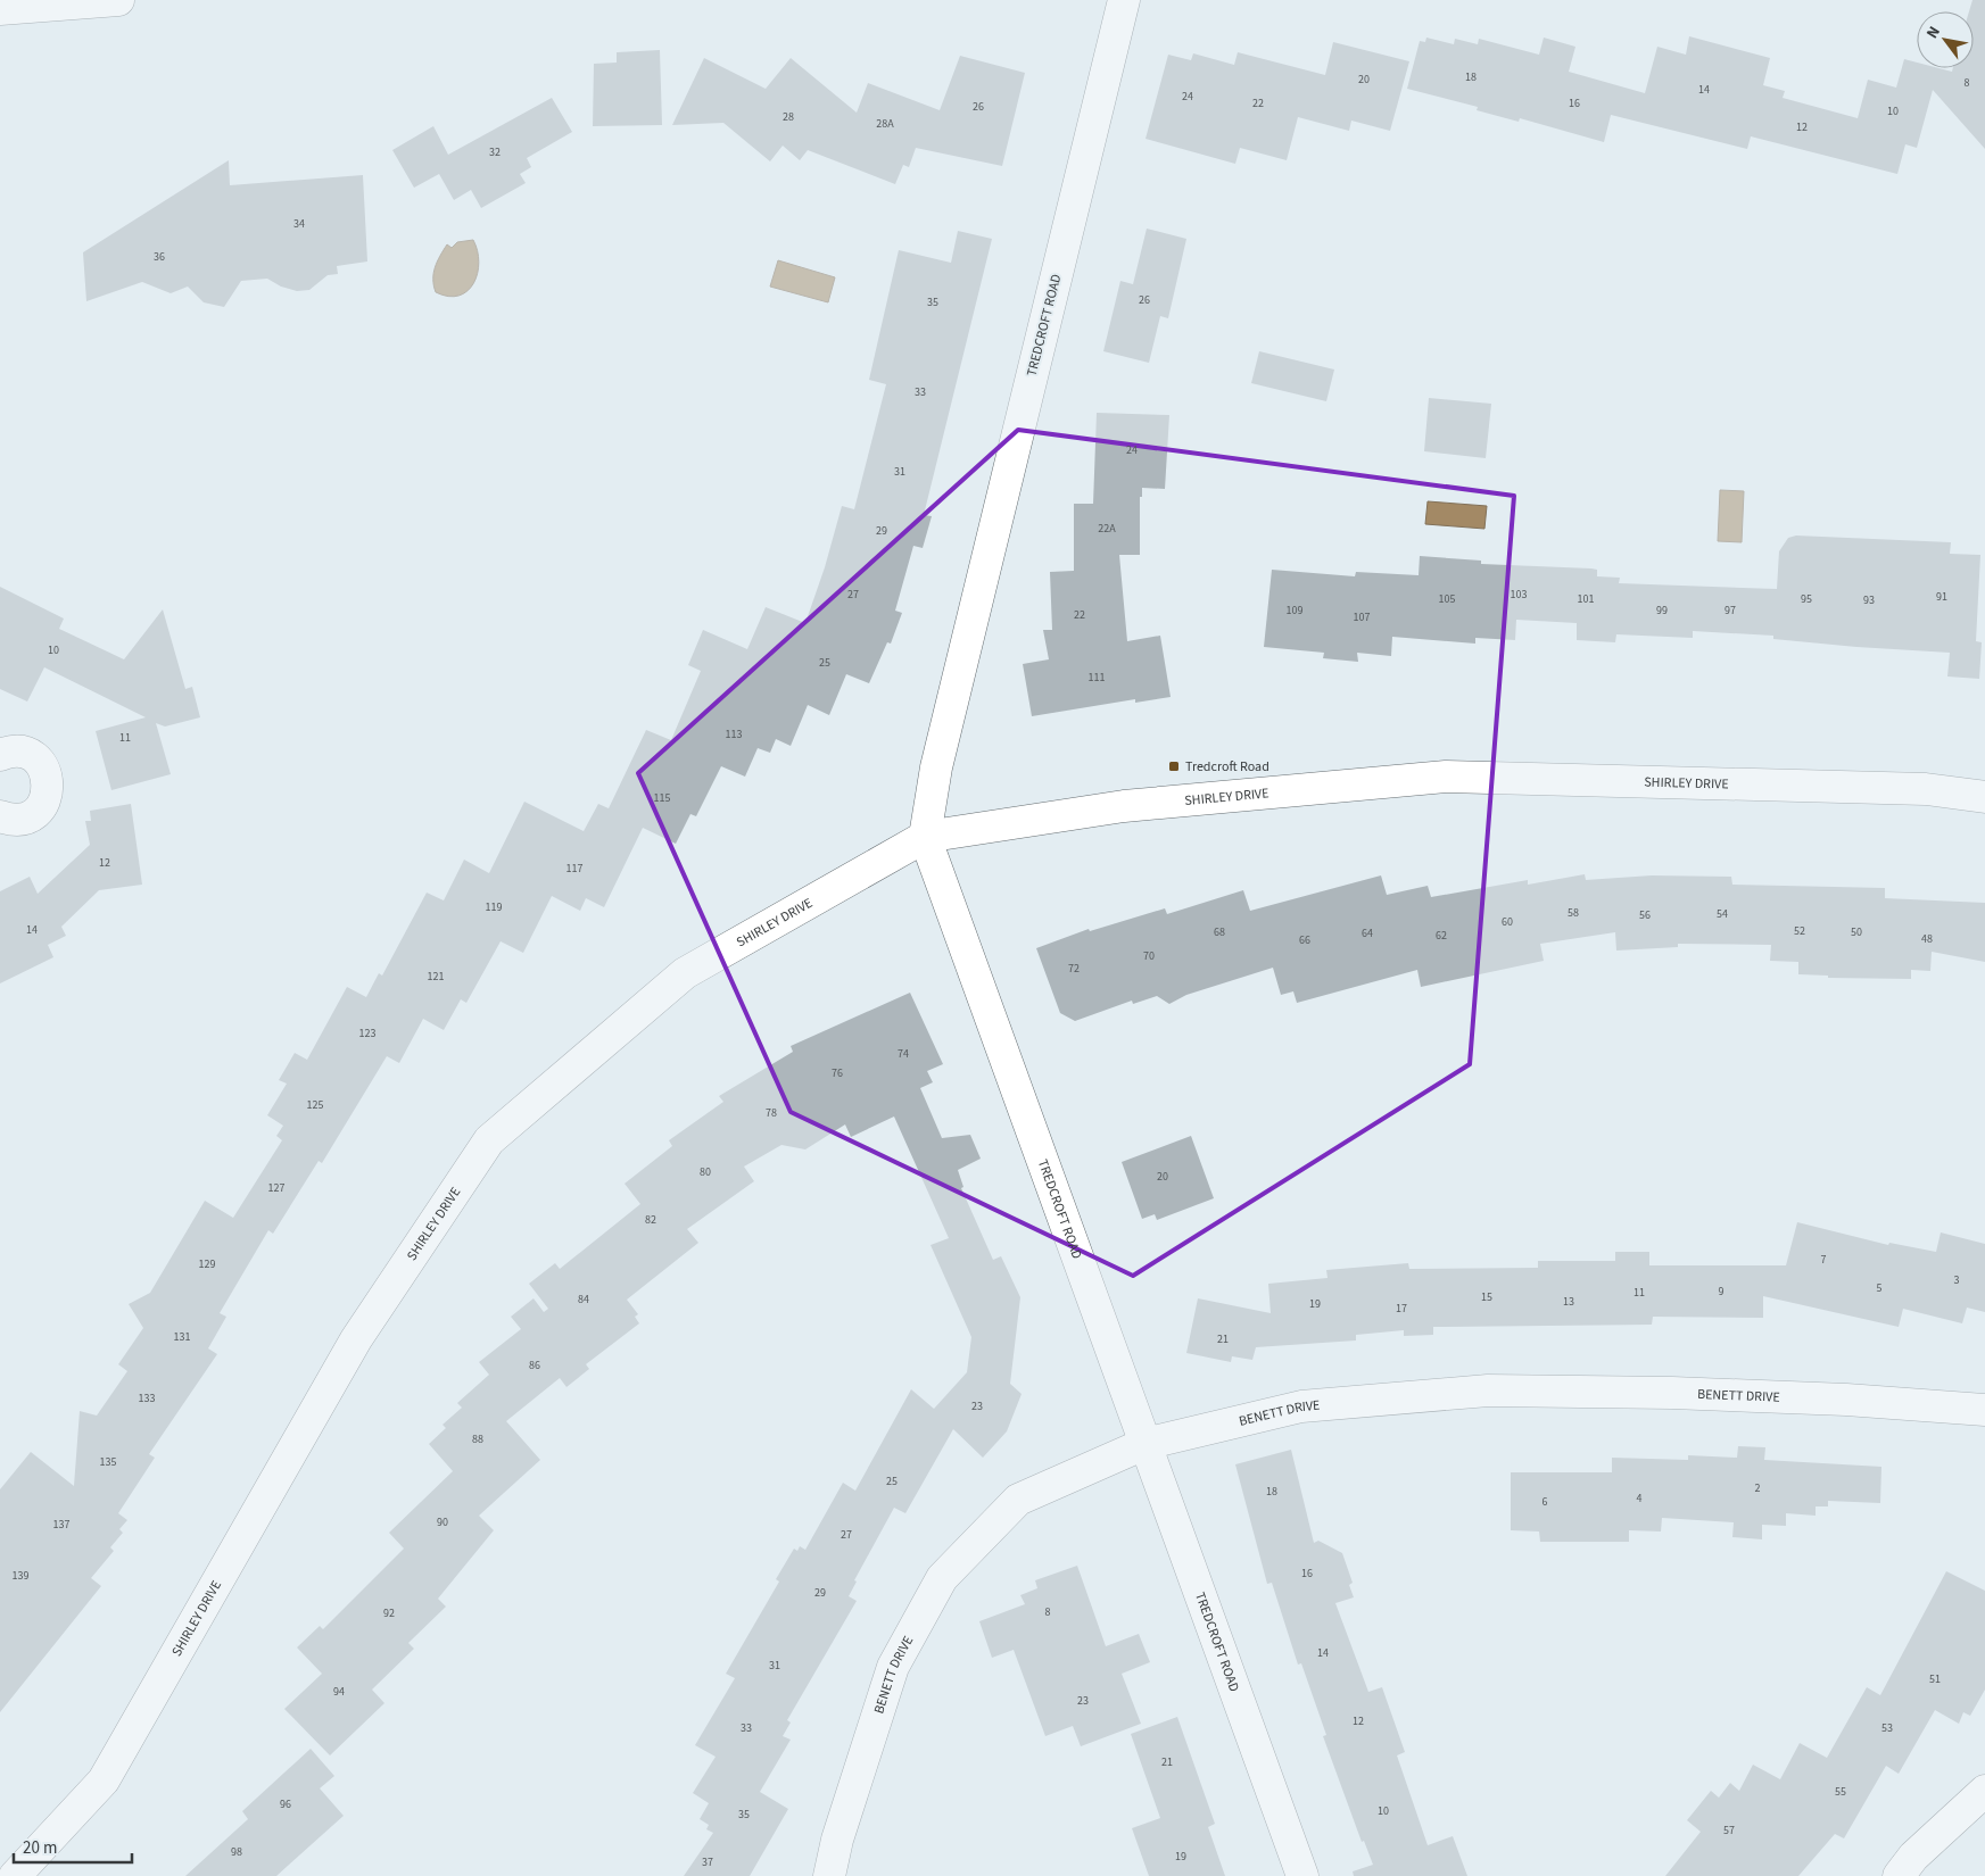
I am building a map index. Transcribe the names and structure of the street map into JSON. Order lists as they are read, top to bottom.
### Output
{
  "streets": {
    "street": ["TREDCROFT ROAD", "SHIRLEY DRIVE", "BENETT DRIVE"]
  },
  "crossings": [
    ["TREDCROFT ROAD", "SHIRLEY DRIVE"],
    ["TREDCROFT ROAD", "BENETT DRIVE"]
  ],
  "places": {
    "transit": ["Tredcroft Road"]
  },
  "house_numbers": [
    "18",
    "20",
    "8",
    "14",
    "24",
    "22",
    "16",
    "26",
    "10",
    "28",
    "28A",
    "12",
    "32",
    "34",
    "36",
    "26",
    "35",
    "33",
    "24",
    "31",
    "22A",
    "29",
    "27",
    "103",
    "91",
    "105",
    "101",
    "95",
    "93",
    "109",
    "99",
    "97",
    "22",
    "107",
    "10",
    "25",
    "111",
    "113",
    "11",
    "115",
    "12",
    "117",
    "119",
    "58",
    "54",
    "56",
    "60",
    "14",
    "52",
    "68",
    "50",
    "64",
    "62",
    "48",
    "66",
    "70",
    "72",
    "121",
    "123",
    "74",
    "76",
    "125",
    "78",
    "80",
    "20",
    "127",
    "82",
    "7",
    "129",
    "3",
    "5",
    "9",
    "11",
    "15",
    "84",
    "13",
    "19",
    "17",
    "131",
    "21",
    "86",
    "133",
    "23",
    "88",
    "135",
    "25",
    "2",
    "18",
    "4",
    "6",
    "90",
    "137",
    "27",
    "16",
    "139",
    "29",
    "8",
    "92",
    "14",
    "31",
    "51",
    "94",
    "23",
    "12",
    "33",
    "53",
    "21",
    "55",
    "96",
    "10",
    "35",
    "57",
    "98",
    "19",
    "37"
  ],
  "scale_bar": "20 m",
  "north": "top left"
}
